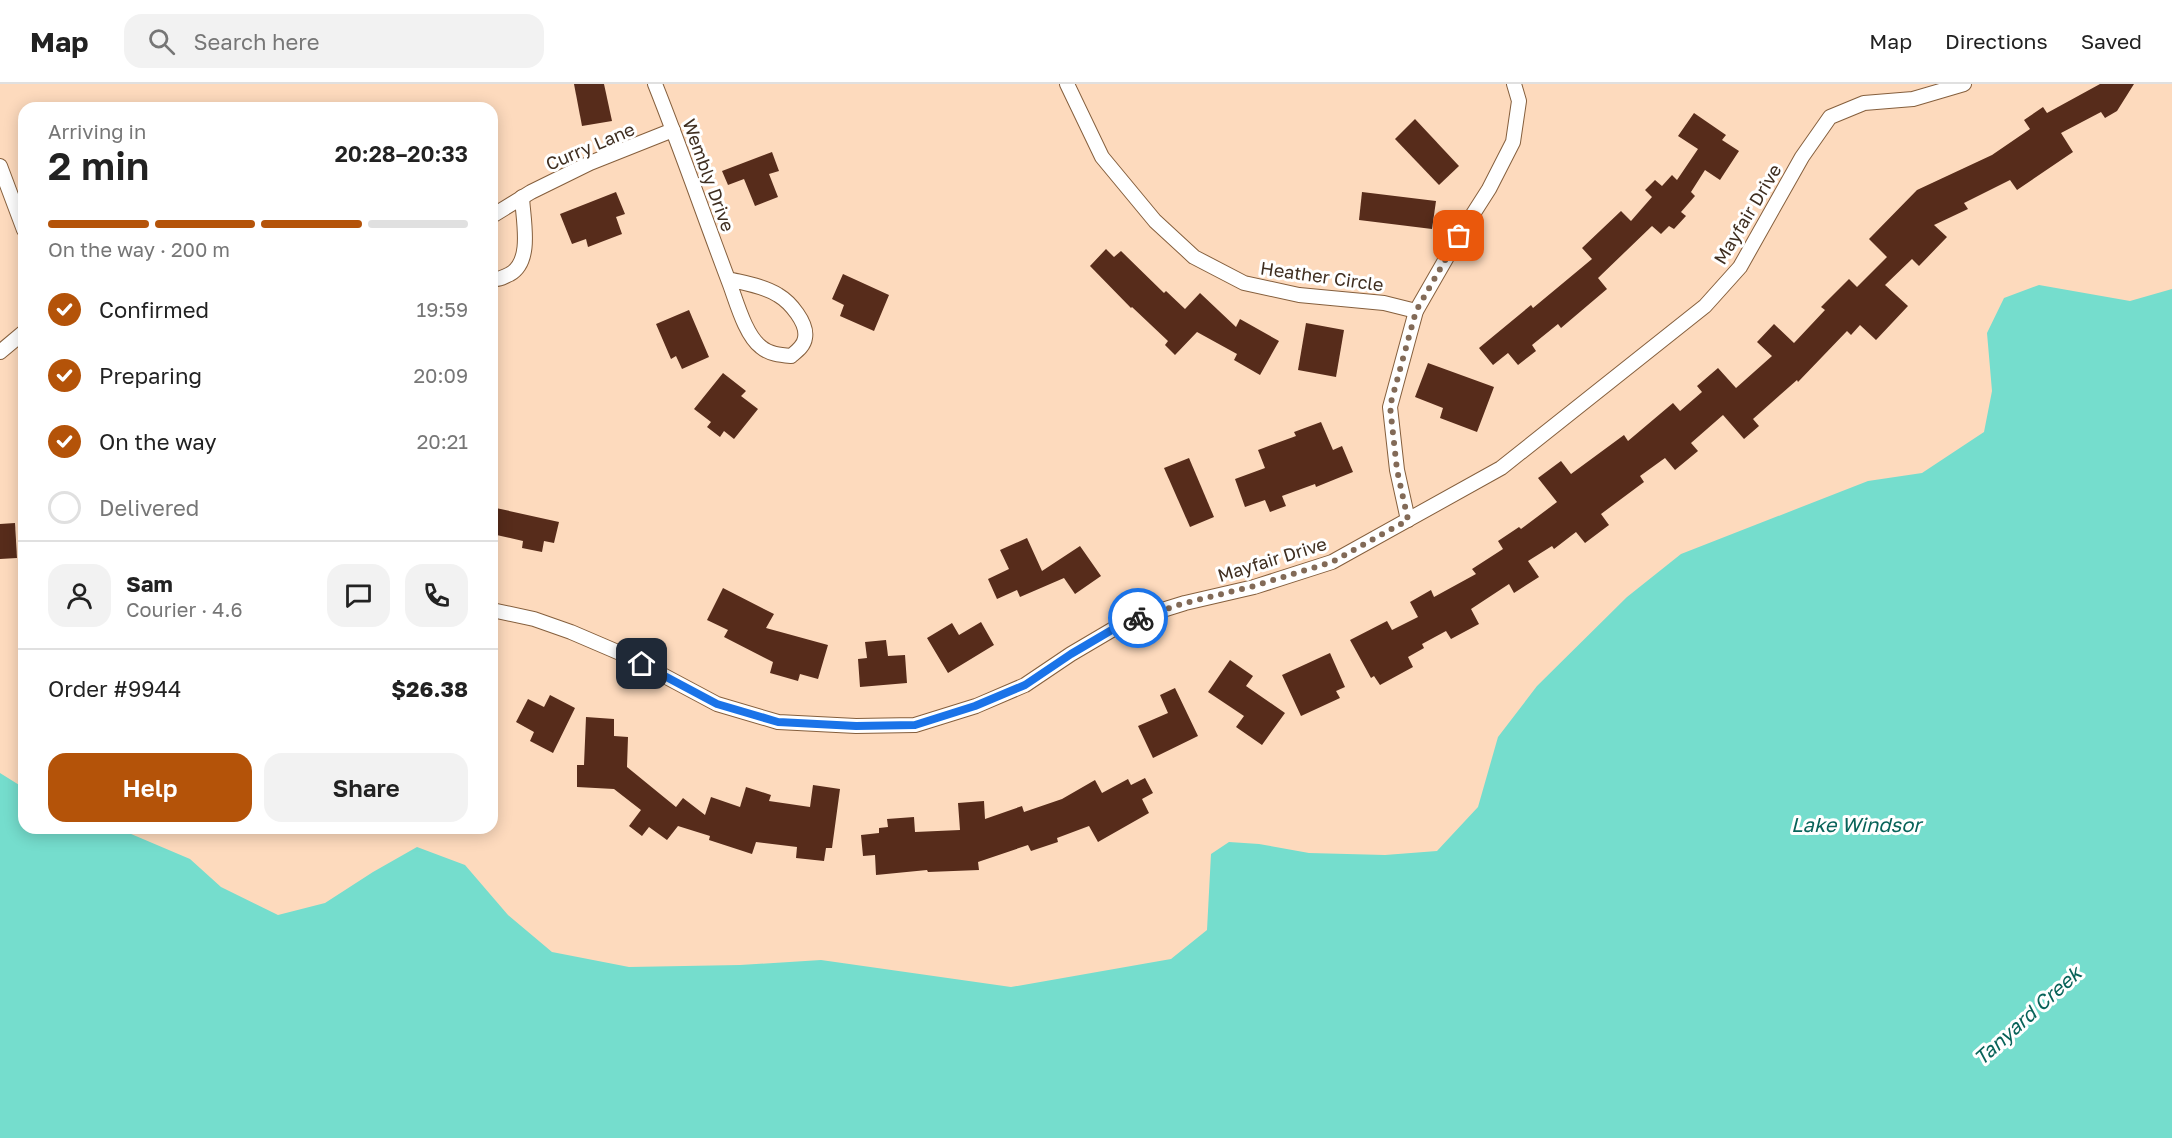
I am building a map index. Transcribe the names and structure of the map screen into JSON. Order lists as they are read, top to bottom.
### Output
{
  "streets": {
    "street": [
      "Curry Lane",
      "Wembly Drive",
      "Mayfair Drive",
      "Heather Circle"
    ]
  },
  "crossings": [
    ["Curry Lane", "Wembly Drive"]
  ],
  "water": ["Lake Windsor", "Tanyard Creek"],
  "page": {
    "header": "Map",
    "search": "Search here",
    "nav": ["Map", "Directions", "Saved"],
    "heading": ["2 min", "Arriving in", "20:28–20:33"],
    "panel": [
      "Sam",
      "Courier · 4.6",
      "Order #9944",
      "$26.38"
    ],
    "bar": "On the way · 200 m",
    "list": [
      ["Confirmed", "19:59"],
      ["Preparing", "20:09"],
      ["On the way", "20:21"],
      "Delivered"
    ],
    "buttons": ["Help", "Share"]
  }
}
